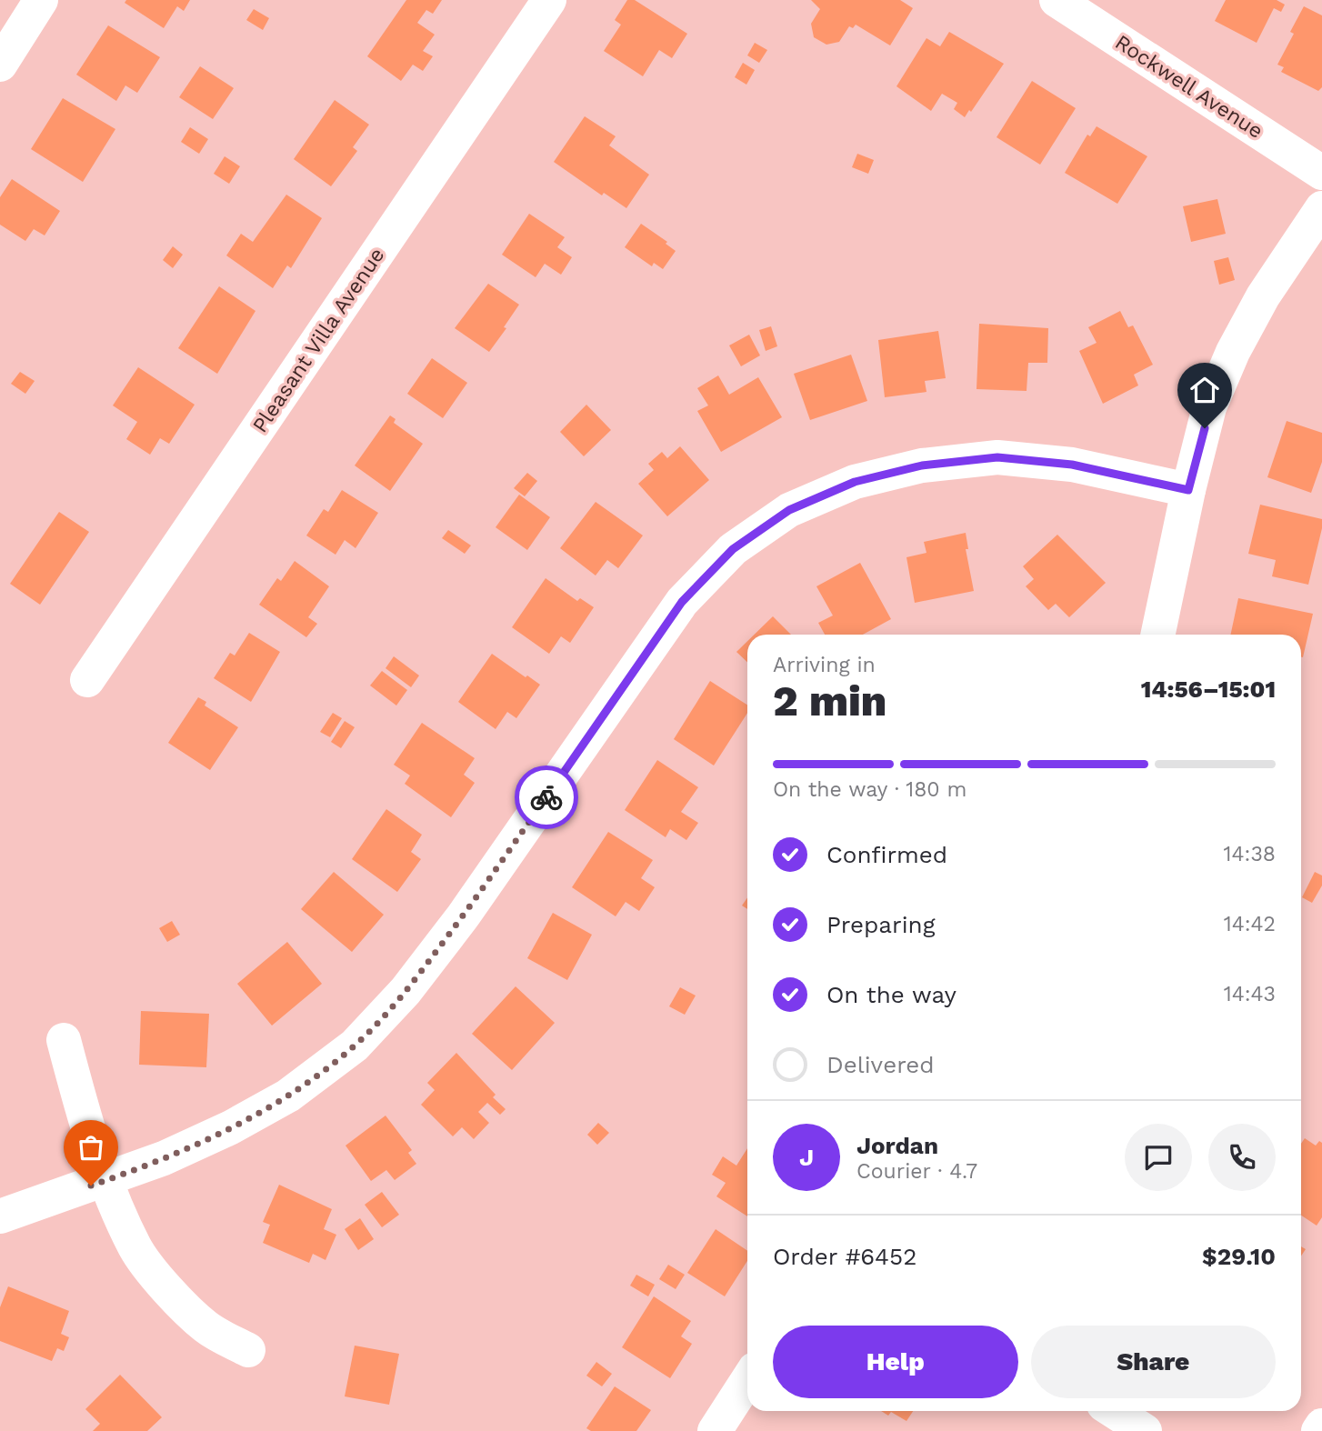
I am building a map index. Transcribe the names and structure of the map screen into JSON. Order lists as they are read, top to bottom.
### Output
{
  "streets": {
    "street": ["Rockwell Avenue", "Pleasant Villa Avenue"]
  },
  "page": {
    "heading": ["2 min", "Arriving in", "14:56–15:01"],
    "panel": [
      "Jordan",
      "Courier · 4.7",
      "Order #6452",
      "$29.10"
    ],
    "bar": "On the way · 180 m",
    "list": [
      ["Confirmed", "14:38"],
      ["Preparing", "14:42"],
      ["On the way", "14:43"],
      "Delivered"
    ],
    "round": "J",
    "buttons": ["Help", "Share"]
  }
}
